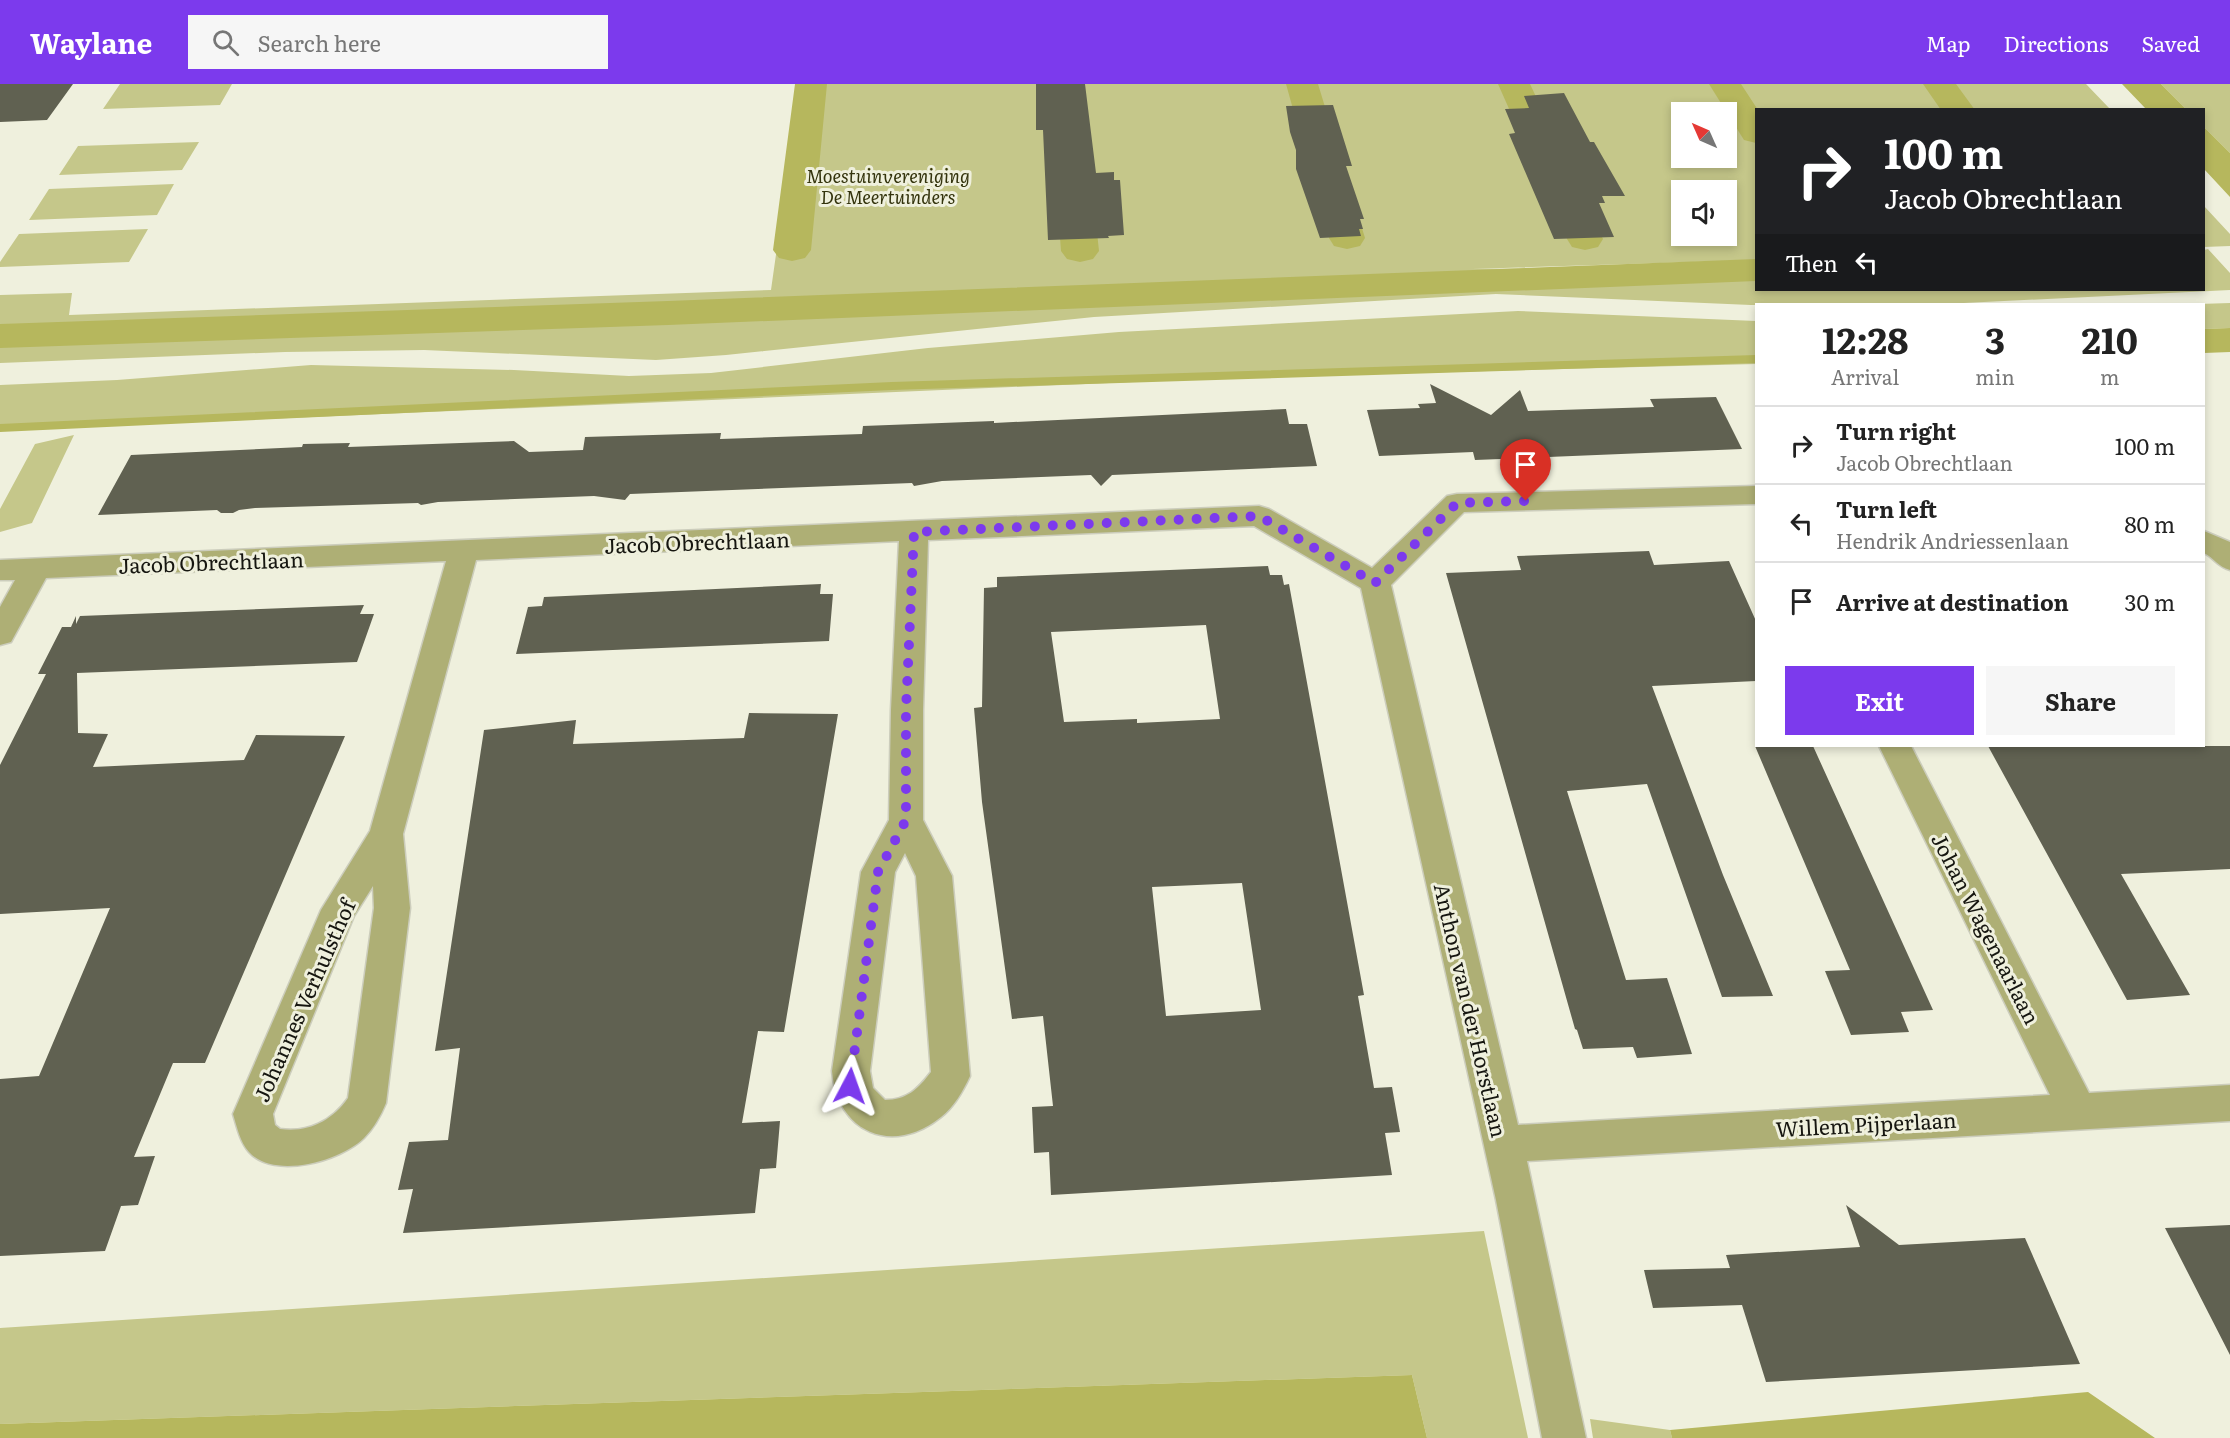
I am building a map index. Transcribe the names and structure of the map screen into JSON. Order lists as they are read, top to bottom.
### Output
{
  "streets": {
    "street": [
      "Jacob Obrechtlaan",
      "Johan Wagenaarlaan",
      "Johannes Verhulsthof",
      "Anthon van der Horstlaan",
      "Willem Pijperlaan"
    ]
  },
  "crossings": [
    ["Jacob Obrechtlaan", "Johannes Verhulsthof"],
    ["Jacob Obrechtlaan", "Anthon van der Horstlaan"],
    ["Johan Wagenaarlaan", "Willem Pijperlaan"],
    ["Anthon van der Horstlaan", "Willem Pijperlaan"]
  ],
  "parks": ["Moestuinvereniging De Meertuinders"],
  "north": "top left",
  "page": {
    "header": "Waylane",
    "search": "Search here",
    "nav": ["Map", "Directions", "Saved"],
    "turn": ["100 m", "Jacob Obrechtlaan"],
    "then": "Then",
    "eta": [
      "12:28",
      "Arrival",
      "3",
      "min",
      "210",
      "m"
    ],
    "list": [
      {
        "name": "Turn right",
        "note": "Jacob Obrechtlaan",
        "value": "100 m"
      },
      {
        "name": "Turn left",
        "note": "Hendrik Andriessenlaan",
        "value": "80 m"
      },
      {
        "name": "Arrive at destination",
        "value": "30 m"
      }
    ],
    "buttons": ["Exit", "Share"]
  }
}
